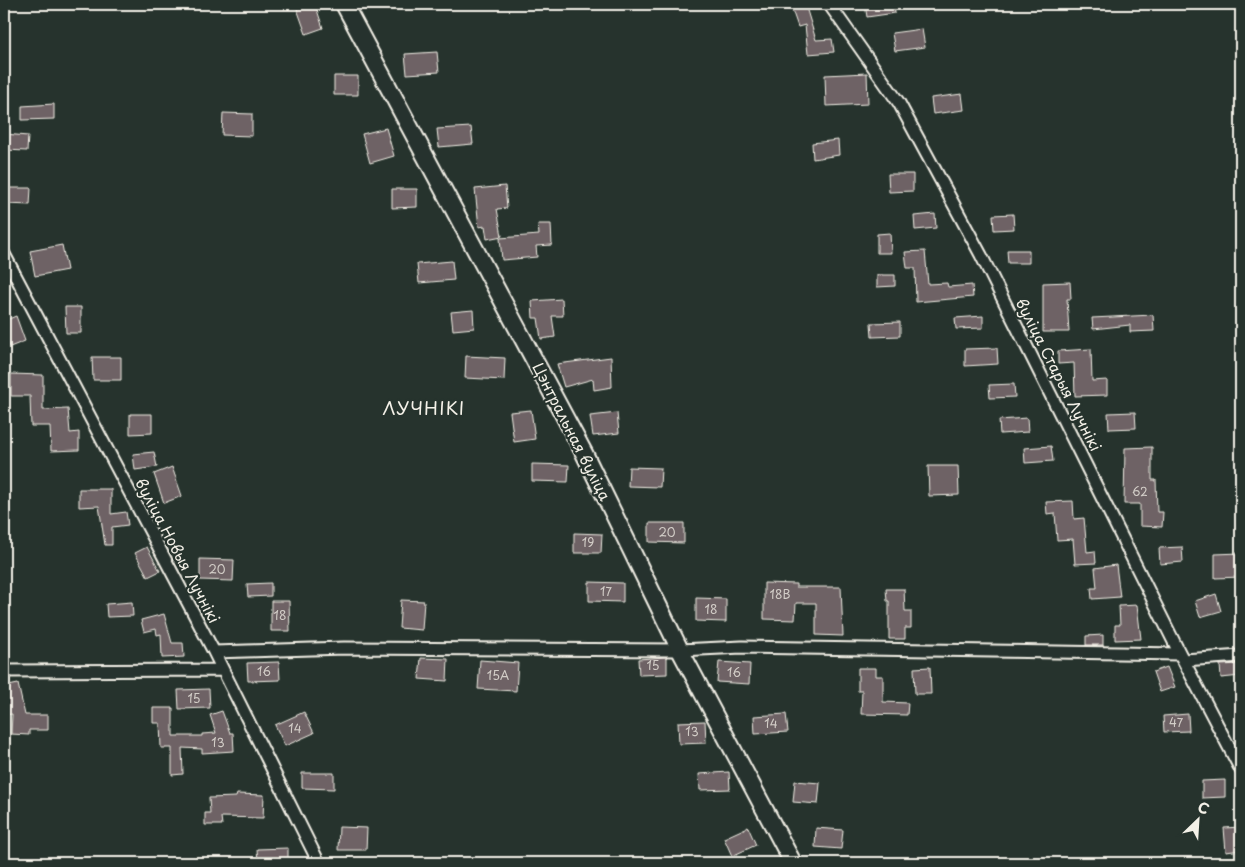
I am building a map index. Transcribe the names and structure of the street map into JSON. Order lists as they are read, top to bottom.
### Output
{
  "streets": {
    "main road": ["Цэнтральная вуліца"],
    "street": ["вуліца Старыя Лучнікі", "вуліца Новыя Лучнікі"]
  },
  "districts": ["ЛУЧНІКІ"],
  "house_numbers": [
    "62",
    "20",
    "19",
    "20",
    "17",
    "18В",
    "18",
    "18",
    "15",
    "16",
    "16",
    "15А",
    "15",
    "47",
    "14",
    "14",
    "13",
    "13"
  ],
  "north": "top right"
}
